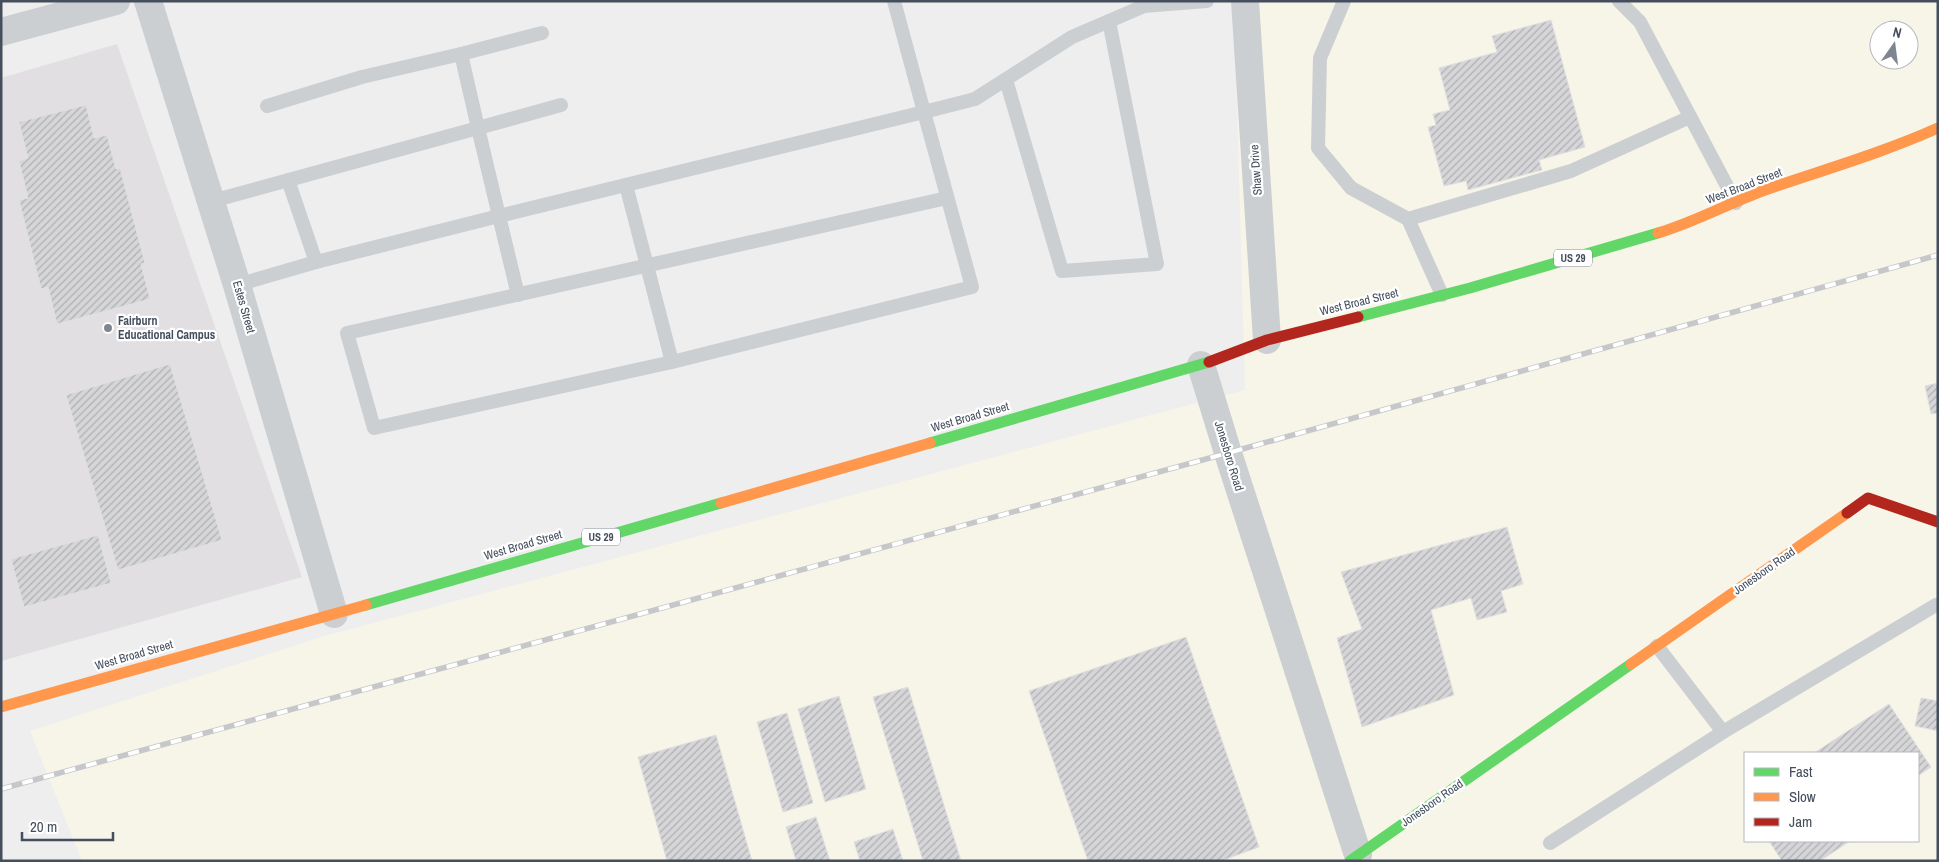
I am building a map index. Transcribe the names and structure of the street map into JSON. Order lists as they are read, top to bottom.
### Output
{
  "streets": {
    "main road": ["West Broad Street", "US 29", "Jonesboro Road"],
    "street": ["Shaw Drive", "Estes Street"]
  },
  "crossings": [
    ["Shaw Drive", "West Broad Street"],
    ["West Broad Street", "Estes Street"],
    ["West Broad Street", "Jonesboro Road"]
  ],
  "places": ["Fairburn Educational Campus"],
  "legend": ["Fast", "Slow", "Jam"],
  "scale_bar": "20 m",
  "north": "top"
}
